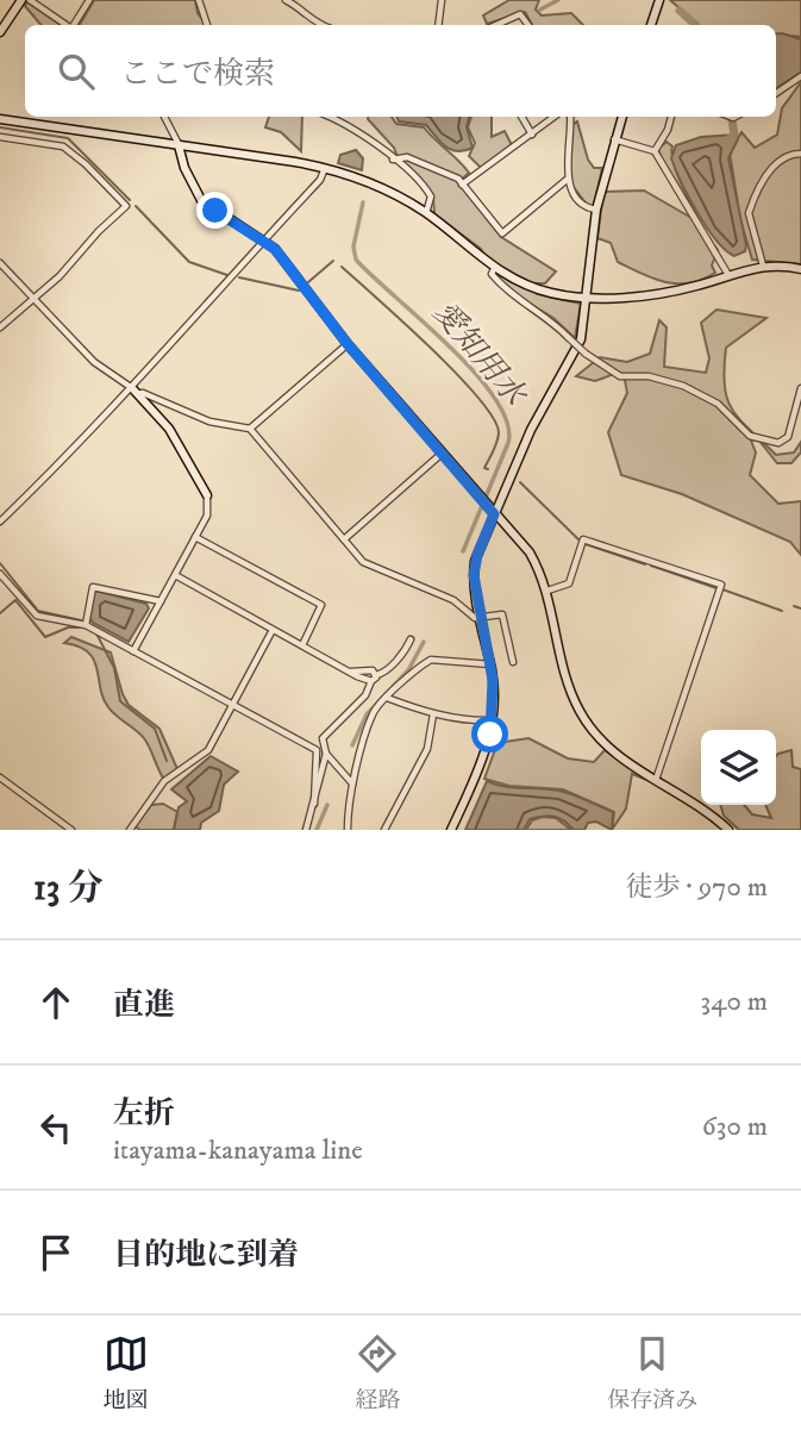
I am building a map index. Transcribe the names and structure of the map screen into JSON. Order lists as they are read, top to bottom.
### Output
{
  "water": ["愛知用水"],
  "page": {
    "search": "ここで検索",
    "heading": ["13 分", "徒歩 · 970 m"],
    "list": [
      ["直進", "340 m"],
      ["左折", "itayama-kanayama line", "630 m"],
      "目的地に到着"
    ],
    "nav": ["地図", "経路", "保存済み"]
  }
}
